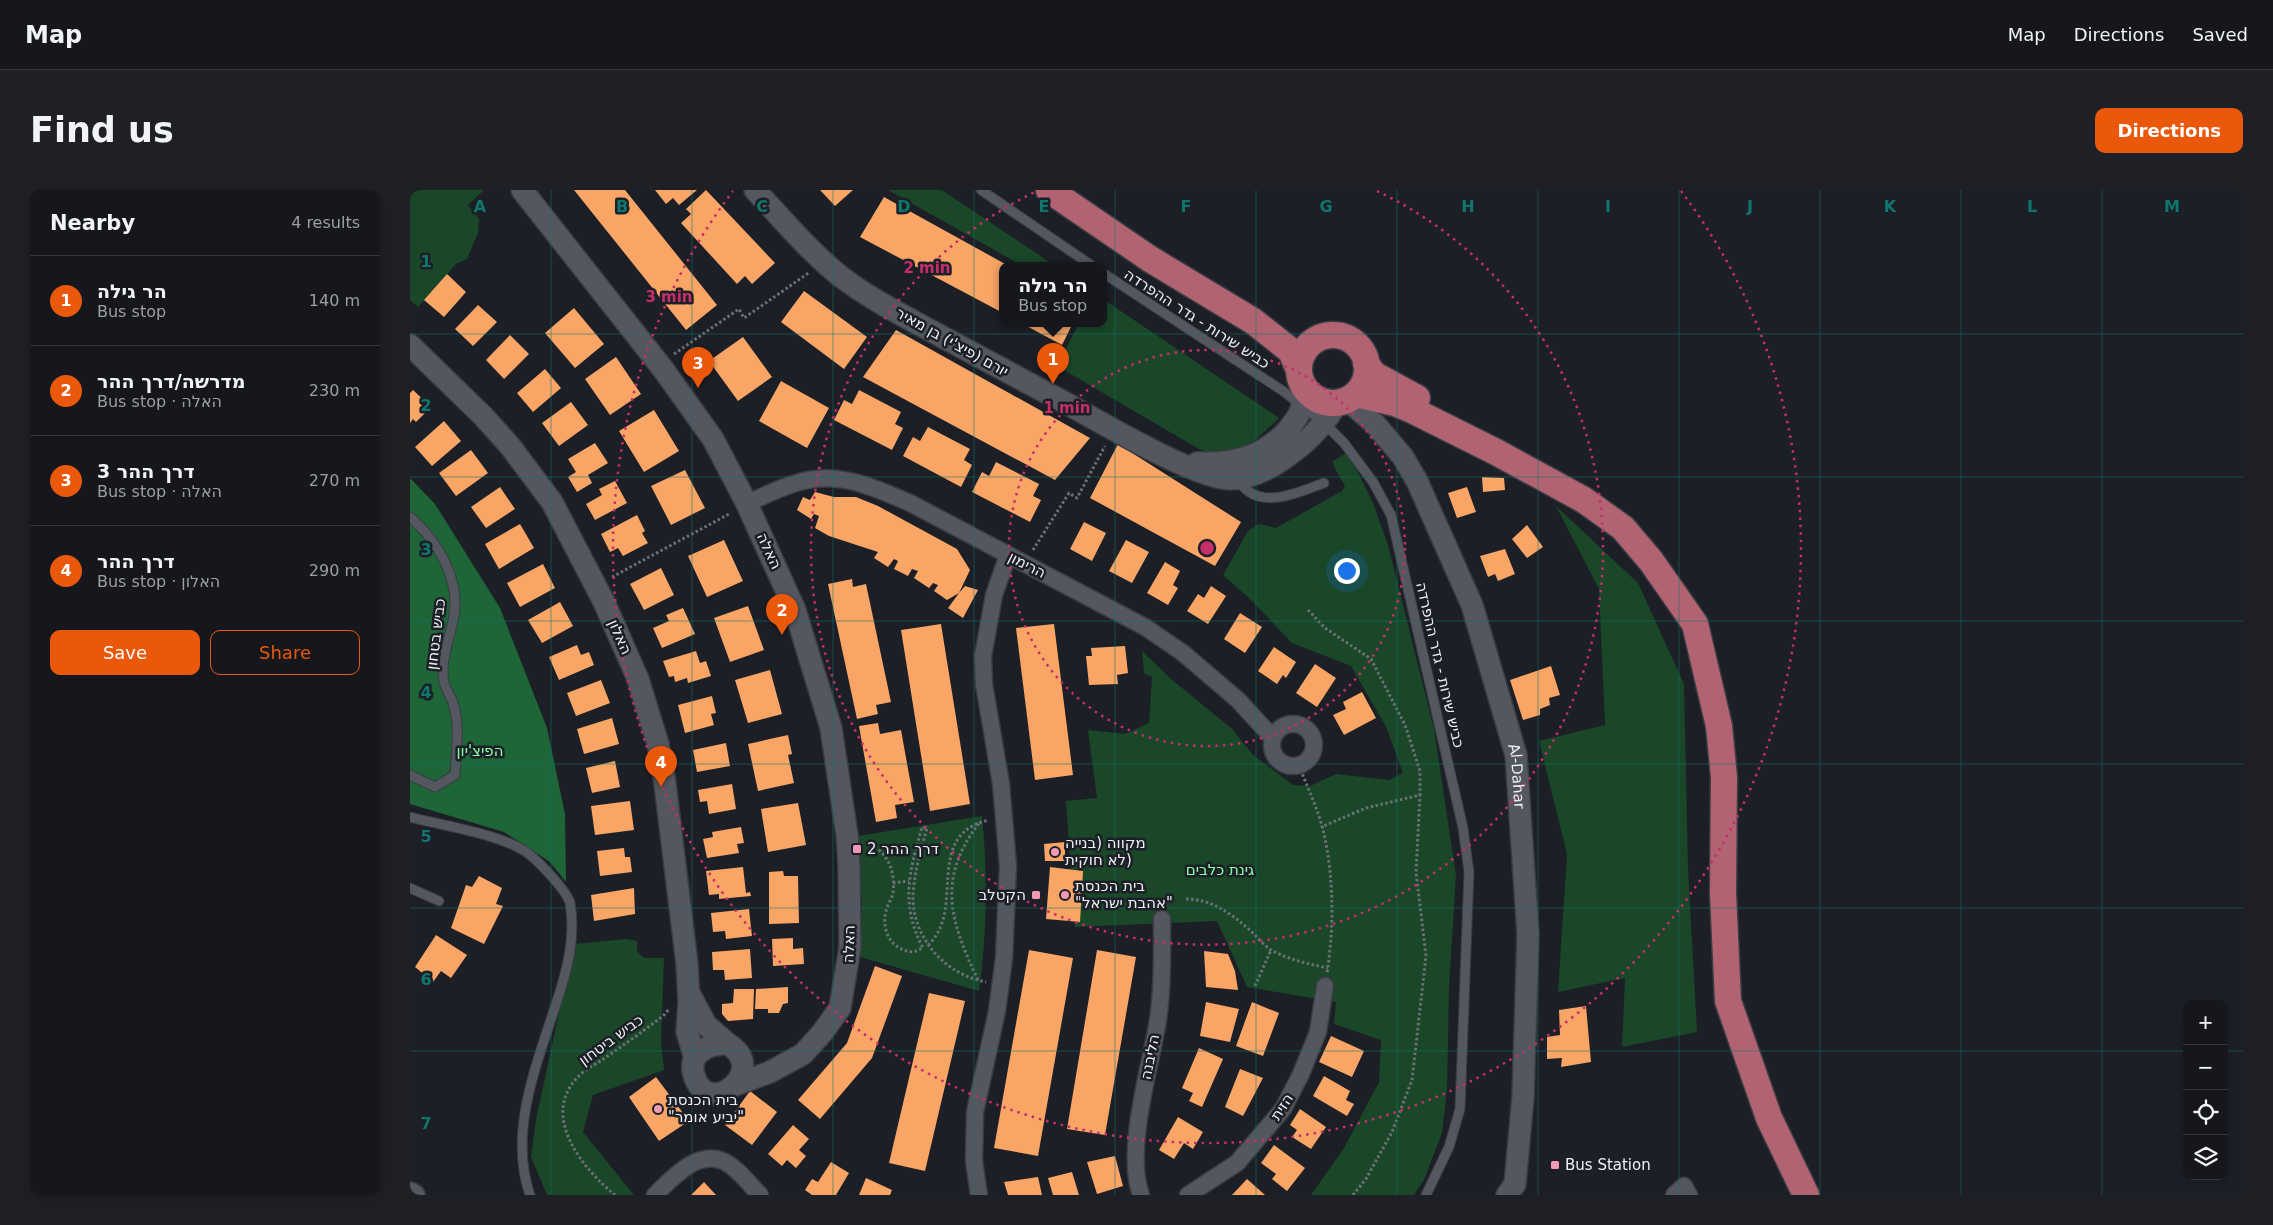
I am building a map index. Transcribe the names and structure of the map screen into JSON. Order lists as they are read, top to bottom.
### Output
{
  "streets": {
    "street": [
      "יורם (פיצ'י) בן מאיר",
      "האלה",
      "הרימון",
      "האלון",
      "Al-Dahar",
      "הליבנה",
      "הזית"
    ],
    "lane": ["כביש שירות - גדר ההפרדה", "כביש בטחון"],
    "path": ["כביש ביטחון"]
  },
  "crossings": [
    ["כביש שירות - גדר ההפרדה", "יורם (פיצ'י) בן מאיר"],
    ["כביש שירות - גדר ההפרדה", "Al-Dahar"],
    ["יורם (פיצ'י) בן מאיר", "Al-Dahar"],
    ["האלה", "הרימון"],
    ["האלה", "האלון"],
    ["האלון", "כביש ביטחון"]
  ],
  "parks": ["הפיצ'יון", "גינת כלבים"],
  "places": {
    "transit": ["דרך ההר 2", "הקטלב", "Bus Station"],
    "other": ["מקווה (בנייה לא חוקית)", "בית הכנסת \"אהבת ישראל\"", "בית הכנסת \"יביע אומר\""]
  },
  "page": {
    "header": "Map",
    "nav": ["Map", "Directions", "Saved"],
    "buttons": [
      "Directions",
      ["Save", "Share"]
    ],
    "title": "Find us",
    "heading": ["Nearby", "4 results"],
    "list": [
      {
        "mark": "1",
        "name": "הר גילה",
        "note": "Bus stop",
        "value": "140 m"
      },
      {
        "mark": "2",
        "name": "מדרשה/דרך ההר",
        "note": "Bus stop · האלה",
        "value": "230 m"
      },
      {
        "mark": "3",
        "name": "דרך ההר 3",
        "note": "Bus stop · האלה",
        "value": "270 m"
      },
      {
        "mark": "4",
        "name": "דרך ההר",
        "note": "Bus stop · האלון",
        "value": "290 m"
      }
    ],
    "popup": ["הר גילה", "Bus stop"],
    "pins": [
      "1",
      "3",
      "2",
      "4"
    ],
    "map_buttons": ["+", "−"]
  },
  "grid": {
    "columns": [
      "A",
      "B",
      "C",
      "D",
      "E",
      "F",
      "G",
      "H",
      "I",
      "J",
      "K",
      "L",
      "M"
    ],
    "rows": [
      "1",
      "2",
      "3",
      "4",
      "5",
      "6",
      "7"
    ]
  },
  "rings": ["2 min", "3 min", "1 min"]
}
